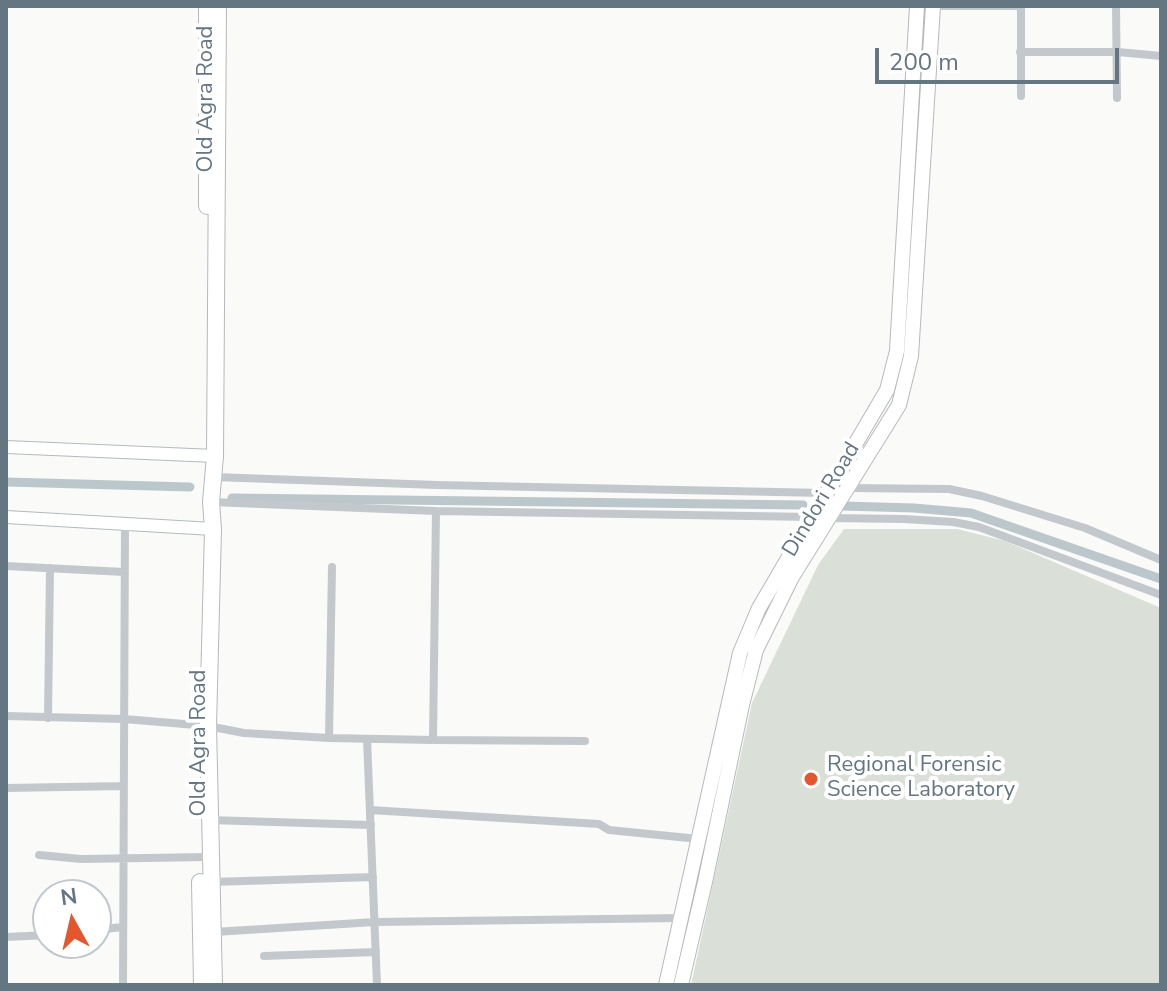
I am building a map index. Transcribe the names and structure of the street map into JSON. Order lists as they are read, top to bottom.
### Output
{
  "streets": {
    "highway": ["Old Agra Road"],
    "main road": ["Dindori Road"]
  },
  "places": ["Regional Forensic Science Laboratory"],
  "scale_bar": "200 m",
  "north": "top"
}
